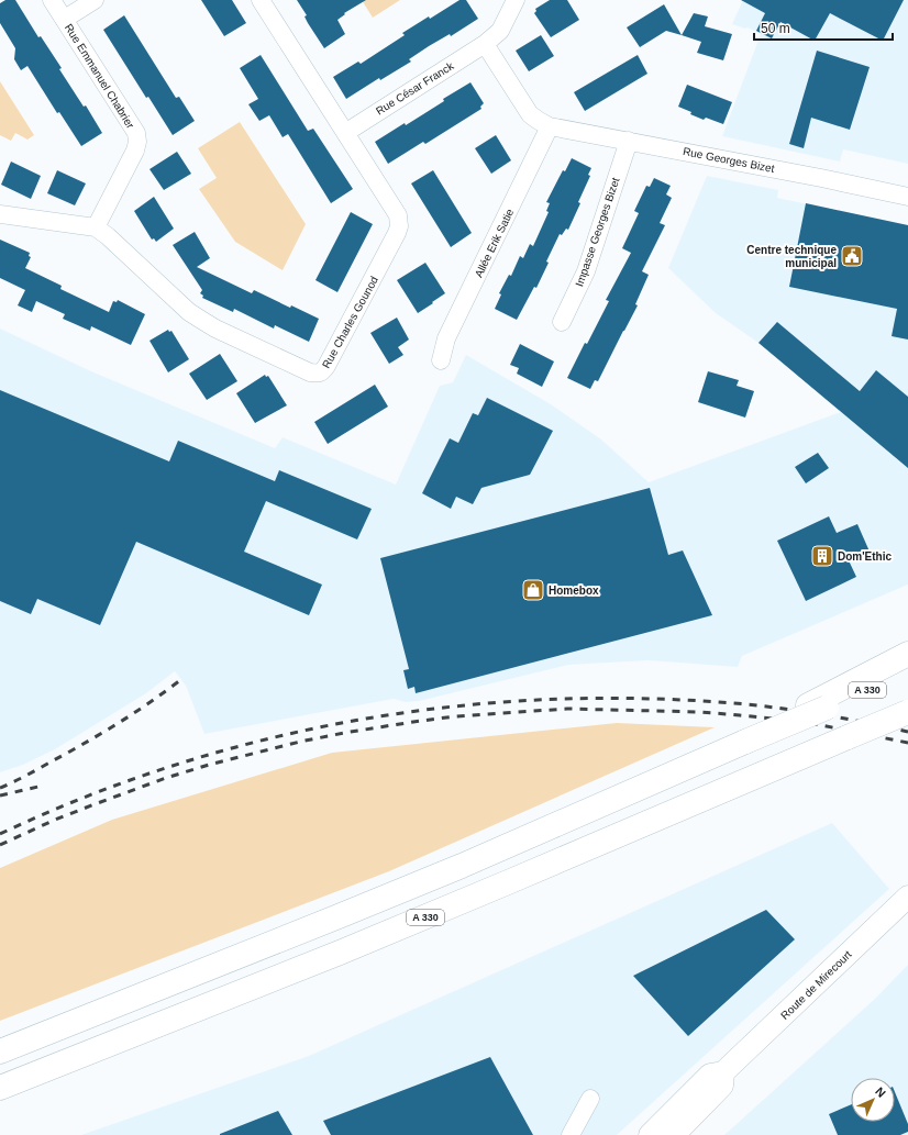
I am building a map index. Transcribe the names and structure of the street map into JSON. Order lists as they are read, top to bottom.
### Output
{
  "streets": {
    "highway": ["A 330"],
    "main road": ["Route de Mirecourt"],
    "street": [
      "Rue Emmanuel Chabrier",
      "Rue César Franck",
      "Rue Georges Bizet",
      "Impasse Georges Bizet",
      "Allée Erik Satie",
      "Rue Charles Gounod"
    ]
  },
  "crossings": [
    ["Rue Emmanuel Chabrier", "Rue Charles Gounod"],
    ["Rue César Franck", "Rue Charles Gounod"],
    ["Rue Georges Bizet", "Impasse Georges Bizet"],
    ["Rue Georges Bizet", "Allée Erik Satie"]
  ],
  "places": {
    "public building": ["Centre technique municipal"],
    "building": ["Dom'Ethic"],
    "shop": ["Homebox"]
  },
  "scale_bar": "50 m",
  "north": "top right"
}
